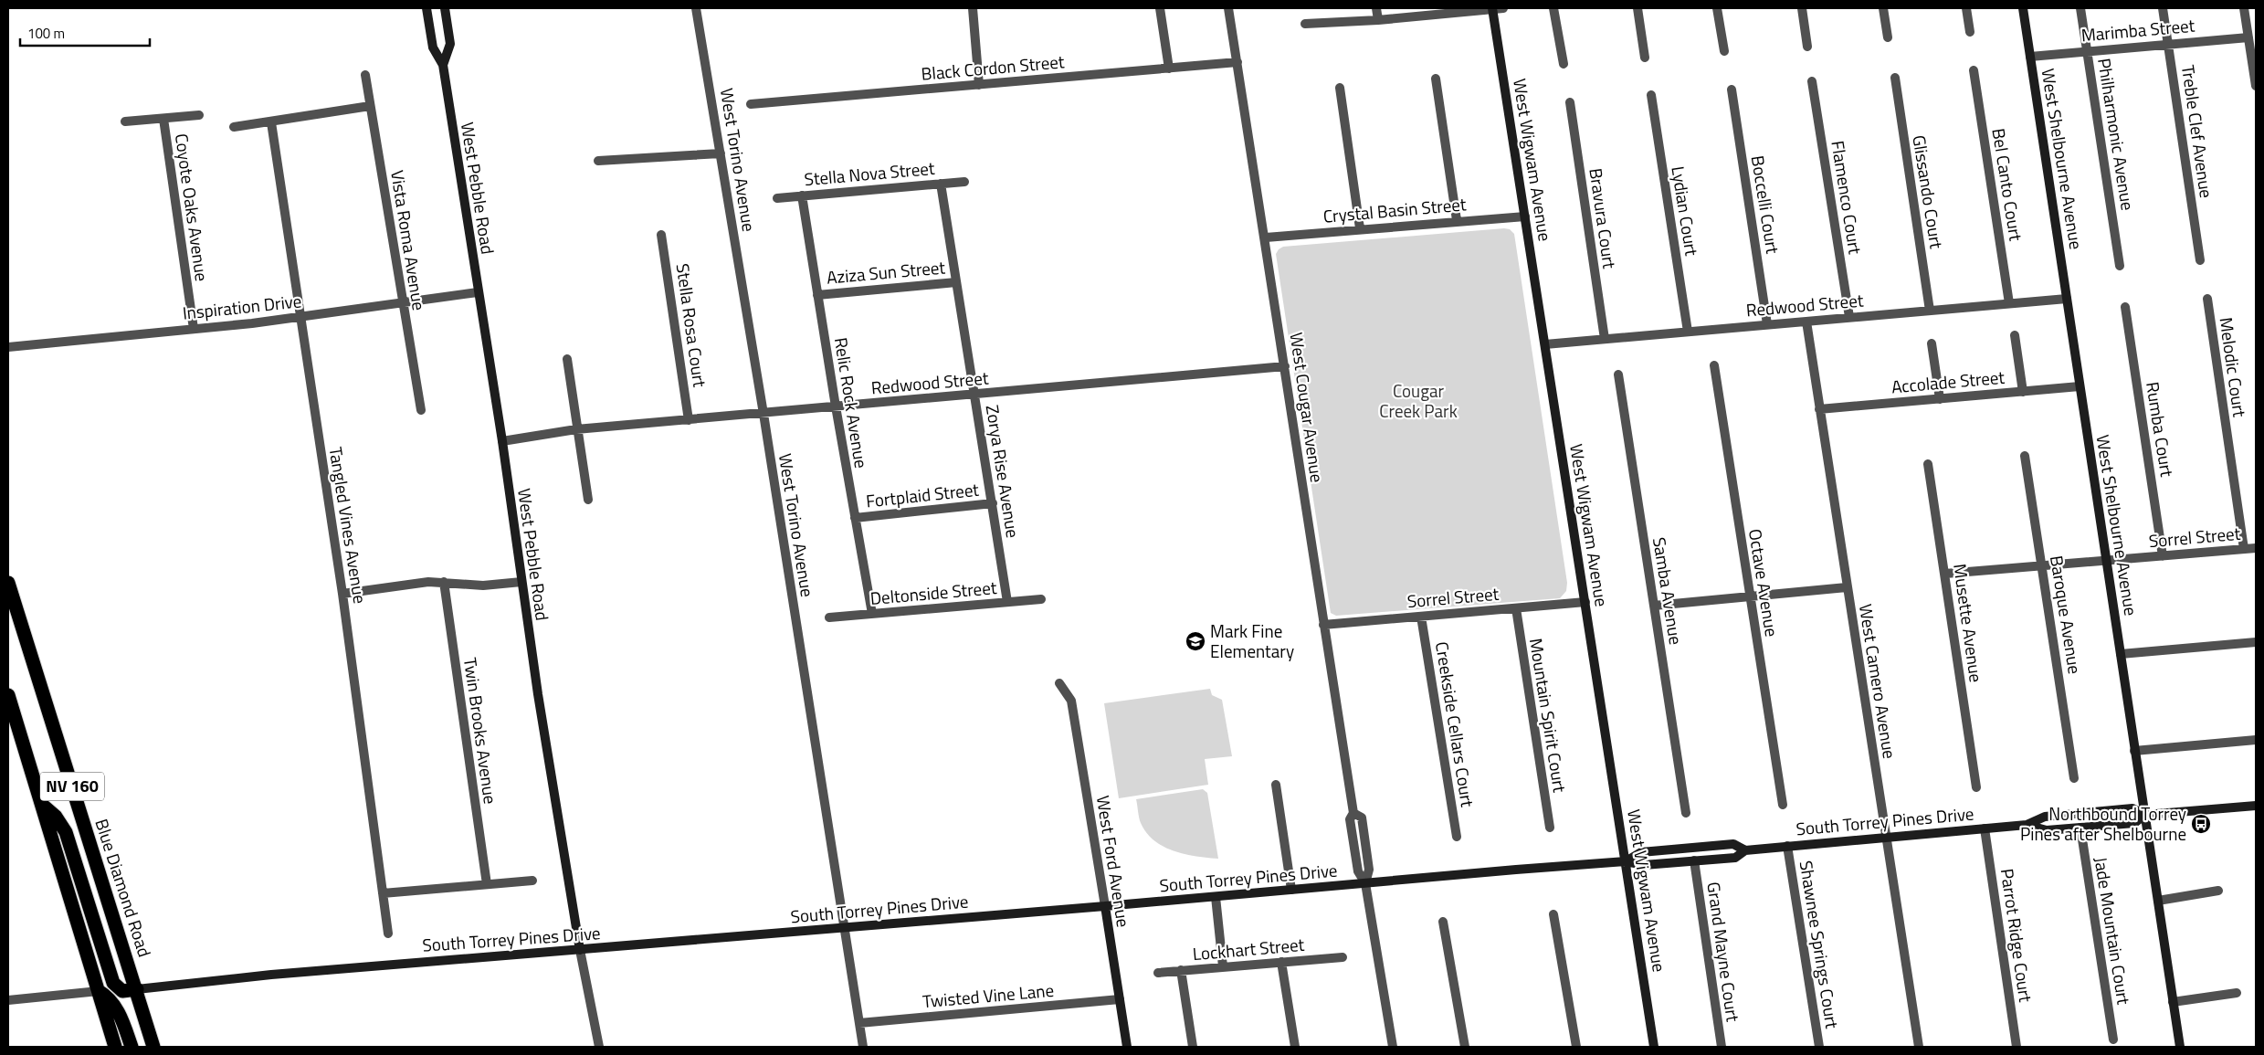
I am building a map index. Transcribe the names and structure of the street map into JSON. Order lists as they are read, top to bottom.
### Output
{
  "streets": {
    "highway": ["NV 160", "Blue Diamond Road"],
    "street": [
      "Marimba Street",
      "Black Cordon Street",
      "Treble Clef Avenue",
      "Philharmonic Avenue",
      "West Shelbourne Avenue",
      "West Torino Avenue",
      "West Wigwam Avenue",
      "Stella Nova Street",
      "Bel Canto Court",
      "West Pebble Road",
      "Glissando Court",
      "Flamenco Court",
      "Boccelli Court",
      "Coyote Oaks Avenue",
      "Crystal Basin Street",
      "Lydian Court",
      "Bravura Court",
      "Vista Roma Avenue",
      "Aziza Sun Street",
      "Redwood Street",
      "Inspiration Drive",
      "Stella Rosa Court",
      "Melodic Court",
      "Accolade Street",
      "Relic Rock Avenue",
      "West Cougar Avenue",
      "Rumba Court",
      "Zorya Rise Avenue",
      "Fortplaid Street",
      "Tangled Vines Avenue",
      "Sorrel Street",
      "Octave Avenue",
      "Samba Avenue",
      "Deltonside Street",
      "Baroque Avenue",
      "Musette Avenue",
      "West Camero Avenue",
      "Mountain Spirit Court",
      "Creekside Cellars Court",
      "Twin Brooks Avenue",
      "South Torrey Pines Drive",
      "West Ford Avenue",
      "Jade Mountain Court",
      "Parrot Ridge Court",
      "Shawnee Springs Court",
      "Lockhart Street",
      "Grand Mayne Court",
      "Twisted Vine Lane"
    ]
  },
  "crossings": [
    ["Marimba Street", "Treble Clef Avenue"],
    ["Marimba Street", "Philharmonic Avenue"],
    ["Marimba Street", "West Shelbourne Avenue"],
    ["Black Cordon Street", "West Cougar Avenue"],
    ["West Shelbourne Avenue", "Redwood Street"],
    ["West Shelbourne Avenue", "Accolade Street"],
    ["West Shelbourne Avenue", "Sorrel Street"],
    ["West Shelbourne Avenue", "South Torrey Pines Drive"],
    ["West Torino Avenue", "Redwood Street"],
    ["West Torino Avenue", "South Torrey Pines Drive"],
    ["West Torino Avenue", "Twisted Vine Lane"],
    ["West Wigwam Avenue", "Crystal Basin Street"],
    ["West Wigwam Avenue", "Redwood Street"],
    ["West Wigwam Avenue", "Sorrel Street"],
    ["West Wigwam Avenue", "South Torrey Pines Drive"],
    ["Stella Nova Street", "Relic Rock Avenue"],
    ["Stella Nova Street", "Zorya Rise Avenue"],
    ["Bel Canto Court", "Redwood Street"],
    ["West Pebble Road", "Redwood Street"],
    ["West Pebble Road", "Inspiration Drive"],
    ["West Pebble Road", "South Torrey Pines Drive"],
    ["Glissando Court", "Redwood Street"],
    ["Flamenco Court", "Redwood Street"],
    ["Boccelli Court", "Redwood Street"],
    ["Coyote Oaks Avenue", "Inspiration Drive"],
    ["Crystal Basin Street", "West Cougar Avenue"],
    ["Lydian Court", "Redwood Street"],
    ["Bravura Court", "Redwood Street"],
    ["Vista Roma Avenue", "Inspiration Drive"],
    ["Aziza Sun Street", "Relic Rock Avenue"],
    ["Aziza Sun Street", "Zorya Rise Avenue"],
    ["Redwood Street", "Stella Rosa Court"],
    ["Redwood Street", "Relic Rock Avenue"],
    ["Redwood Street", "West Cougar Avenue"],
    ["Redwood Street", "Zorya Rise Avenue"],
    ["Redwood Street", "West Camero Avenue"],
    ["Inspiration Drive", "Tangled Vines Avenue"],
    ["Melodic Court", "Sorrel Street"],
    ["Accolade Street", "West Camero Avenue"],
    ["Relic Rock Avenue", "Fortplaid Street"],
    ["Relic Rock Avenue", "Deltonside Street"],
    ["West Cougar Avenue", "Sorrel Street"],
    ["West Cougar Avenue", "South Torrey Pines Drive"],
    ["Rumba Court", "Sorrel Street"],
    ["Zorya Rise Avenue", "Fortplaid Street"],
    ["Zorya Rise Avenue", "Deltonside Street"],
    ["Sorrel Street", "Baroque Avenue"],
    ["Sorrel Street", "Musette Avenue"],
    ["Sorrel Street", "Mountain Spirit Court"],
    ["Sorrel Street", "Creekside Cellars Court"],
    ["West Camero Avenue", "South Torrey Pines Drive"],
    ["South Torrey Pines Drive", "West Ford Avenue"],
    ["South Torrey Pines Drive", "Blue Diamond Road"],
    ["South Torrey Pines Drive", "Jade Mountain Court"],
    ["South Torrey Pines Drive", "Parrot Ridge Court"],
    ["South Torrey Pines Drive", "Shawnee Springs Court"],
    ["South Torrey Pines Drive", "Grand Mayne Court"],
    ["West Ford Avenue", "Twisted Vine Lane"]
  ],
  "parks": ["Cougar Creek Park"],
  "places": {
    "school or university": ["Mark Fine Elementary"],
    "bus stop": ["Northbound Torrey Pines after Shelbourne"]
  },
  "scale_bar": "100 m"
}
